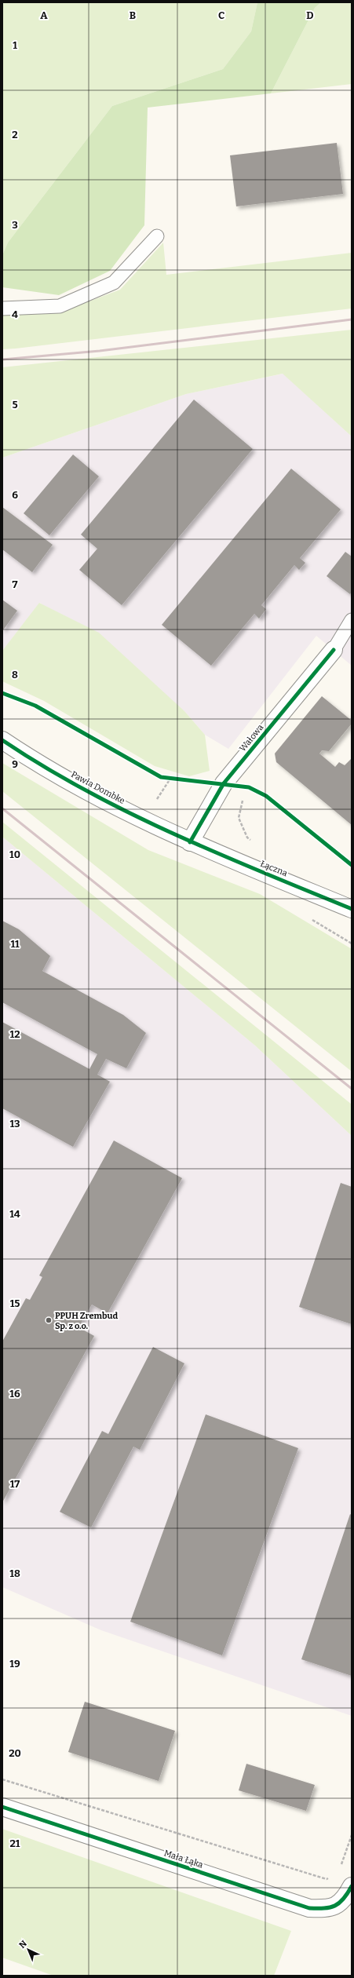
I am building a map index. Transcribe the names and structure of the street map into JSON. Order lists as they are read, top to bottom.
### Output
{
  "streets": {
    "street": [
      "Wałowa",
      "Pawła Dombke",
      "Łączna",
      "Mała Łąka"
    ]
  },
  "crossings": [
    ["Wałowa", "Pawła Dombke"],
    ["Wałowa", "Łączna"],
    ["Pawła Dombke", "Łączna"]
  ],
  "places": ["PPUH Zrembud Sp. z o.o."],
  "north": "top left",
  "grid": {
    "columns": [
      "A",
      "B",
      "C",
      "D"
    ],
    "rows": [
      "1",
      "2",
      "3",
      "4",
      "5",
      "6",
      "7",
      "8",
      "9",
      "10",
      "11",
      "12",
      "13",
      "14",
      "15",
      "16",
      "17",
      "18",
      "19",
      "20",
      "21"
    ]
  }
}
